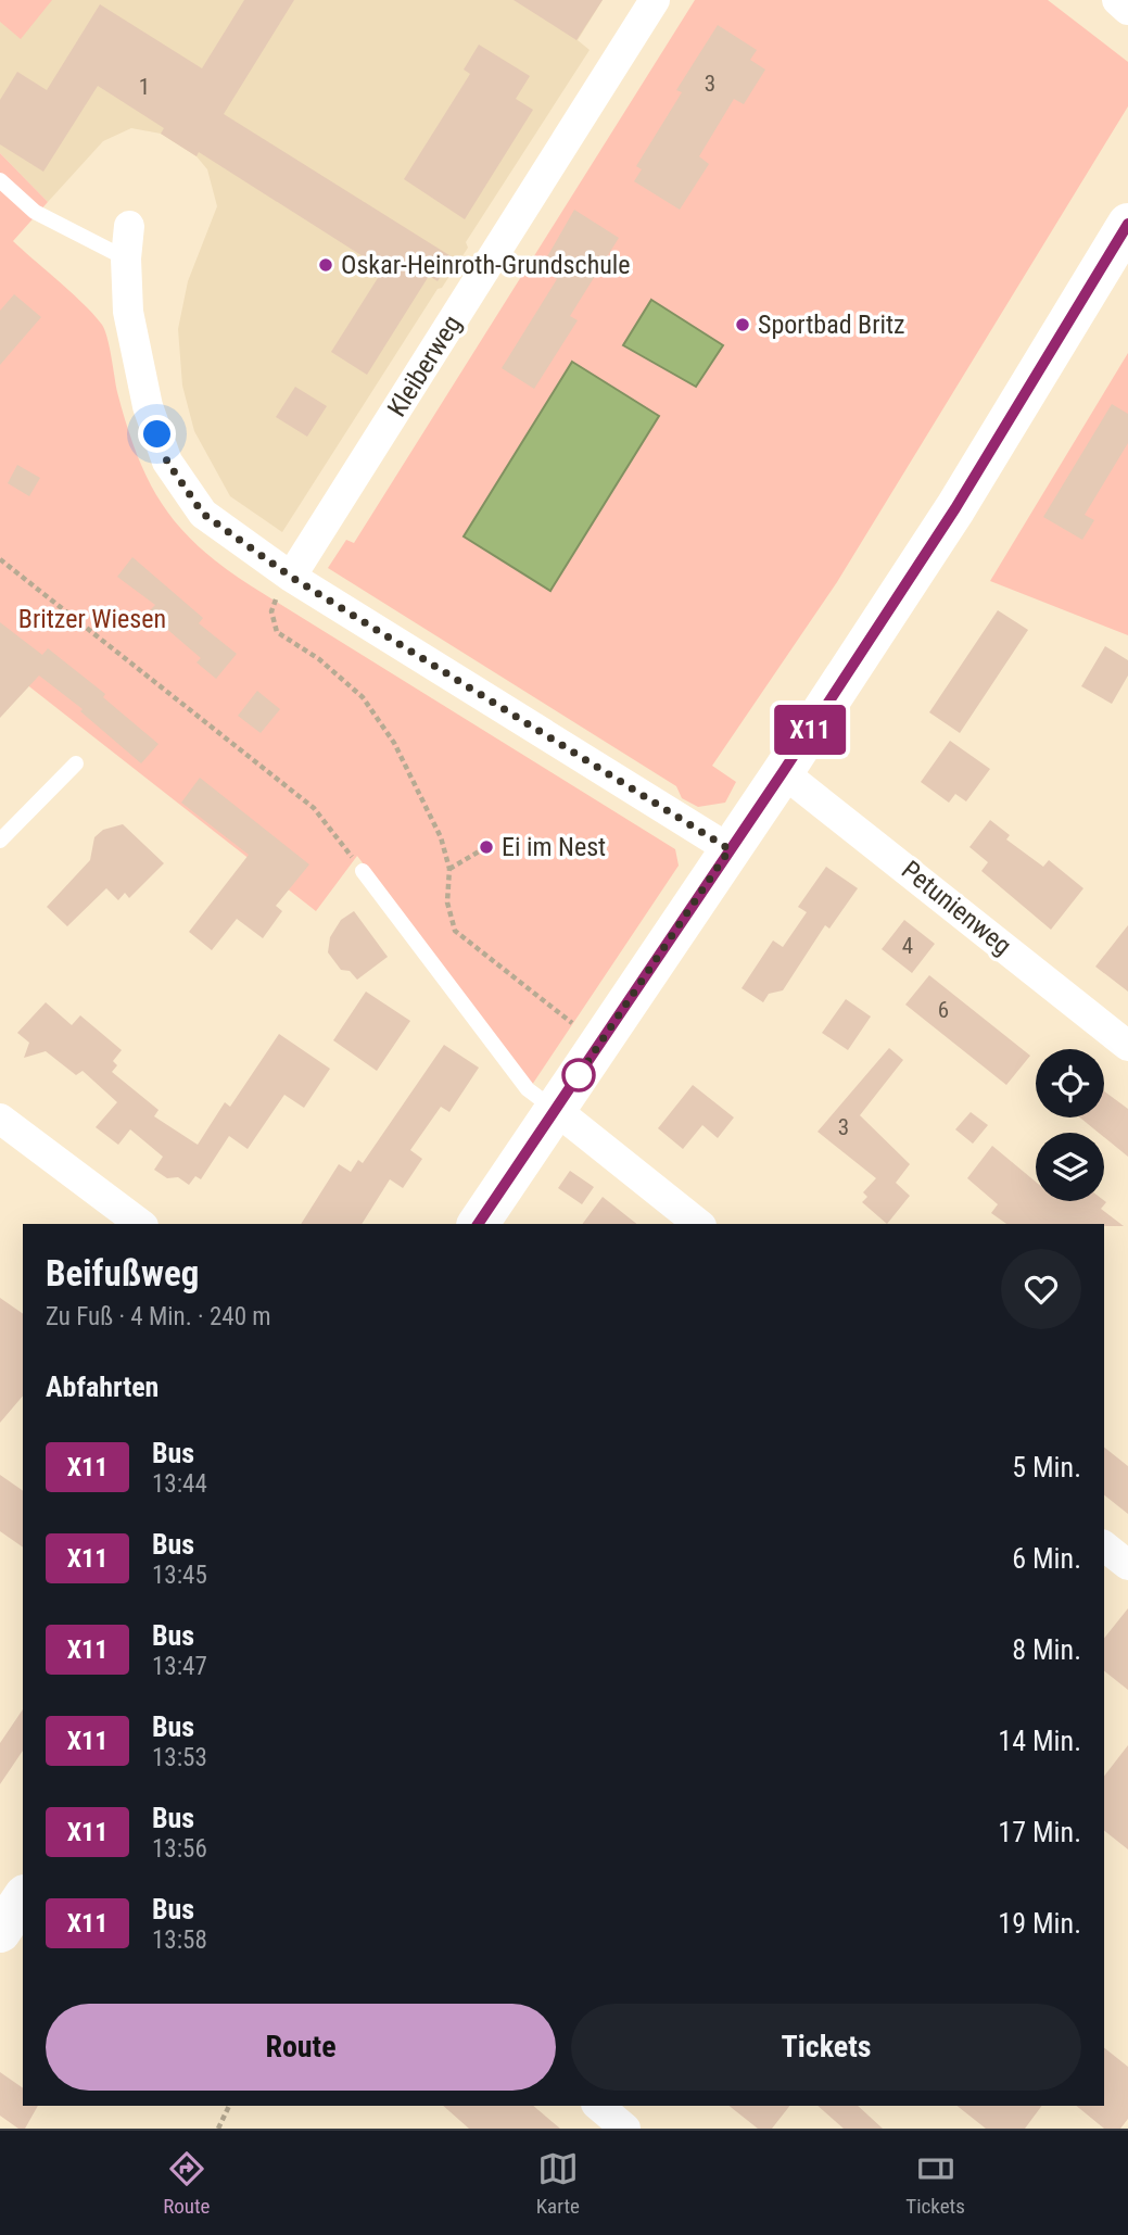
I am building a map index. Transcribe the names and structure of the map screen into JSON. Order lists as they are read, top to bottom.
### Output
{
  "streets": {
    "street": ["Kleiberweg", "Petunienweg"]
  },
  "parks": ["Britzer Wiesen"],
  "places": ["Oskar-Heinroth-Grundschule", "Sportbad Britz", "Ei im Nest"],
  "lines": ["bus line X11"],
  "house_numbers": [
    "3",
    "1",
    "4",
    "6",
    "3"
  ],
  "page": {
    "on_map": "X11",
    "heading": [
      ["Beifußweg", "Zu Fuß · 4 Min. · 240 m"],
      "Abfahrten"
    ],
    "list": [
      {
        "mark": "X11",
        "name": "Bus",
        "note": "13:44",
        "value": "5 Min."
      },
      {
        "mark": "X11",
        "name": "Bus",
        "note": "13:45",
        "value": "6 Min."
      },
      {
        "mark": "X11",
        "name": "Bus",
        "note": "13:47",
        "value": "8 Min."
      },
      {
        "mark": "X11",
        "name": "Bus",
        "note": "13:53",
        "value": "14 Min."
      },
      {
        "mark": "X11",
        "name": "Bus",
        "note": "13:56",
        "value": "17 Min."
      },
      {
        "mark": "X11",
        "name": "Bus",
        "note": "13:58",
        "value": "19 Min."
      }
    ],
    "buttons": ["Route", "Tickets"],
    "tabs": ["Route", "Karte", "Tickets"]
  }
}
